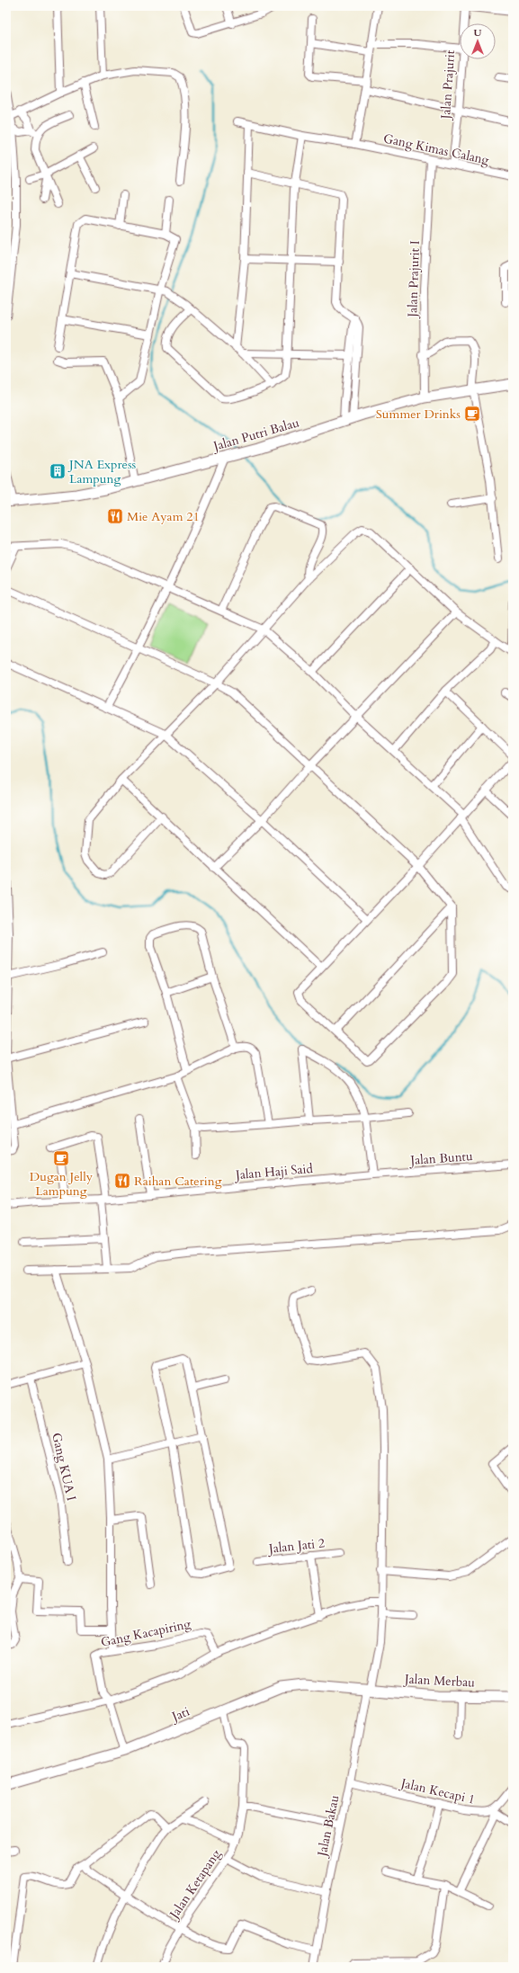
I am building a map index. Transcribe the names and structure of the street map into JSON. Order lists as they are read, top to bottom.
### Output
{
  "streets": {
    "street": [
      "Jalan Prajurit",
      "Gang Kimas Calang",
      "Jalan Prajurit I",
      "Jalan Putri Balau",
      "Jalan Buntu",
      "Jalan Haji Said",
      "Gang KUA I",
      "Jalan Jati 2",
      "Gang Kacapiring",
      "Jalan Merbau",
      "Jati",
      "Jalan Kecapi 1",
      "Jalan Bakau",
      "Jalan Ketapang"
    ]
  },
  "crossings": [
    ["Jalan Prajurit", "Gang Kimas Calang"],
    ["Gang Kimas Calang", "Jalan Prajurit I"],
    ["Jalan Prajurit I", "Jalan Putri Balau"],
    ["Jalan Buntu", "Jalan Haji Said"],
    ["Jalan Merbau", "Jati"],
    ["Jalan Merbau", "Jalan Bakau"],
    ["Jati", "Jalan Bakau"],
    ["Jati", "Jalan Ketapang"],
    ["Jalan Kecapi 1", "Jalan Bakau"]
  ],
  "places": {
    "cafe": ["Summer Drinks", "Dugan Jelly Lampung"],
    "building": ["JNA Express Lampung"],
    "restaurant": ["Mie Ayam 21", "Raihan Catering"]
  },
  "north": "top"
}
